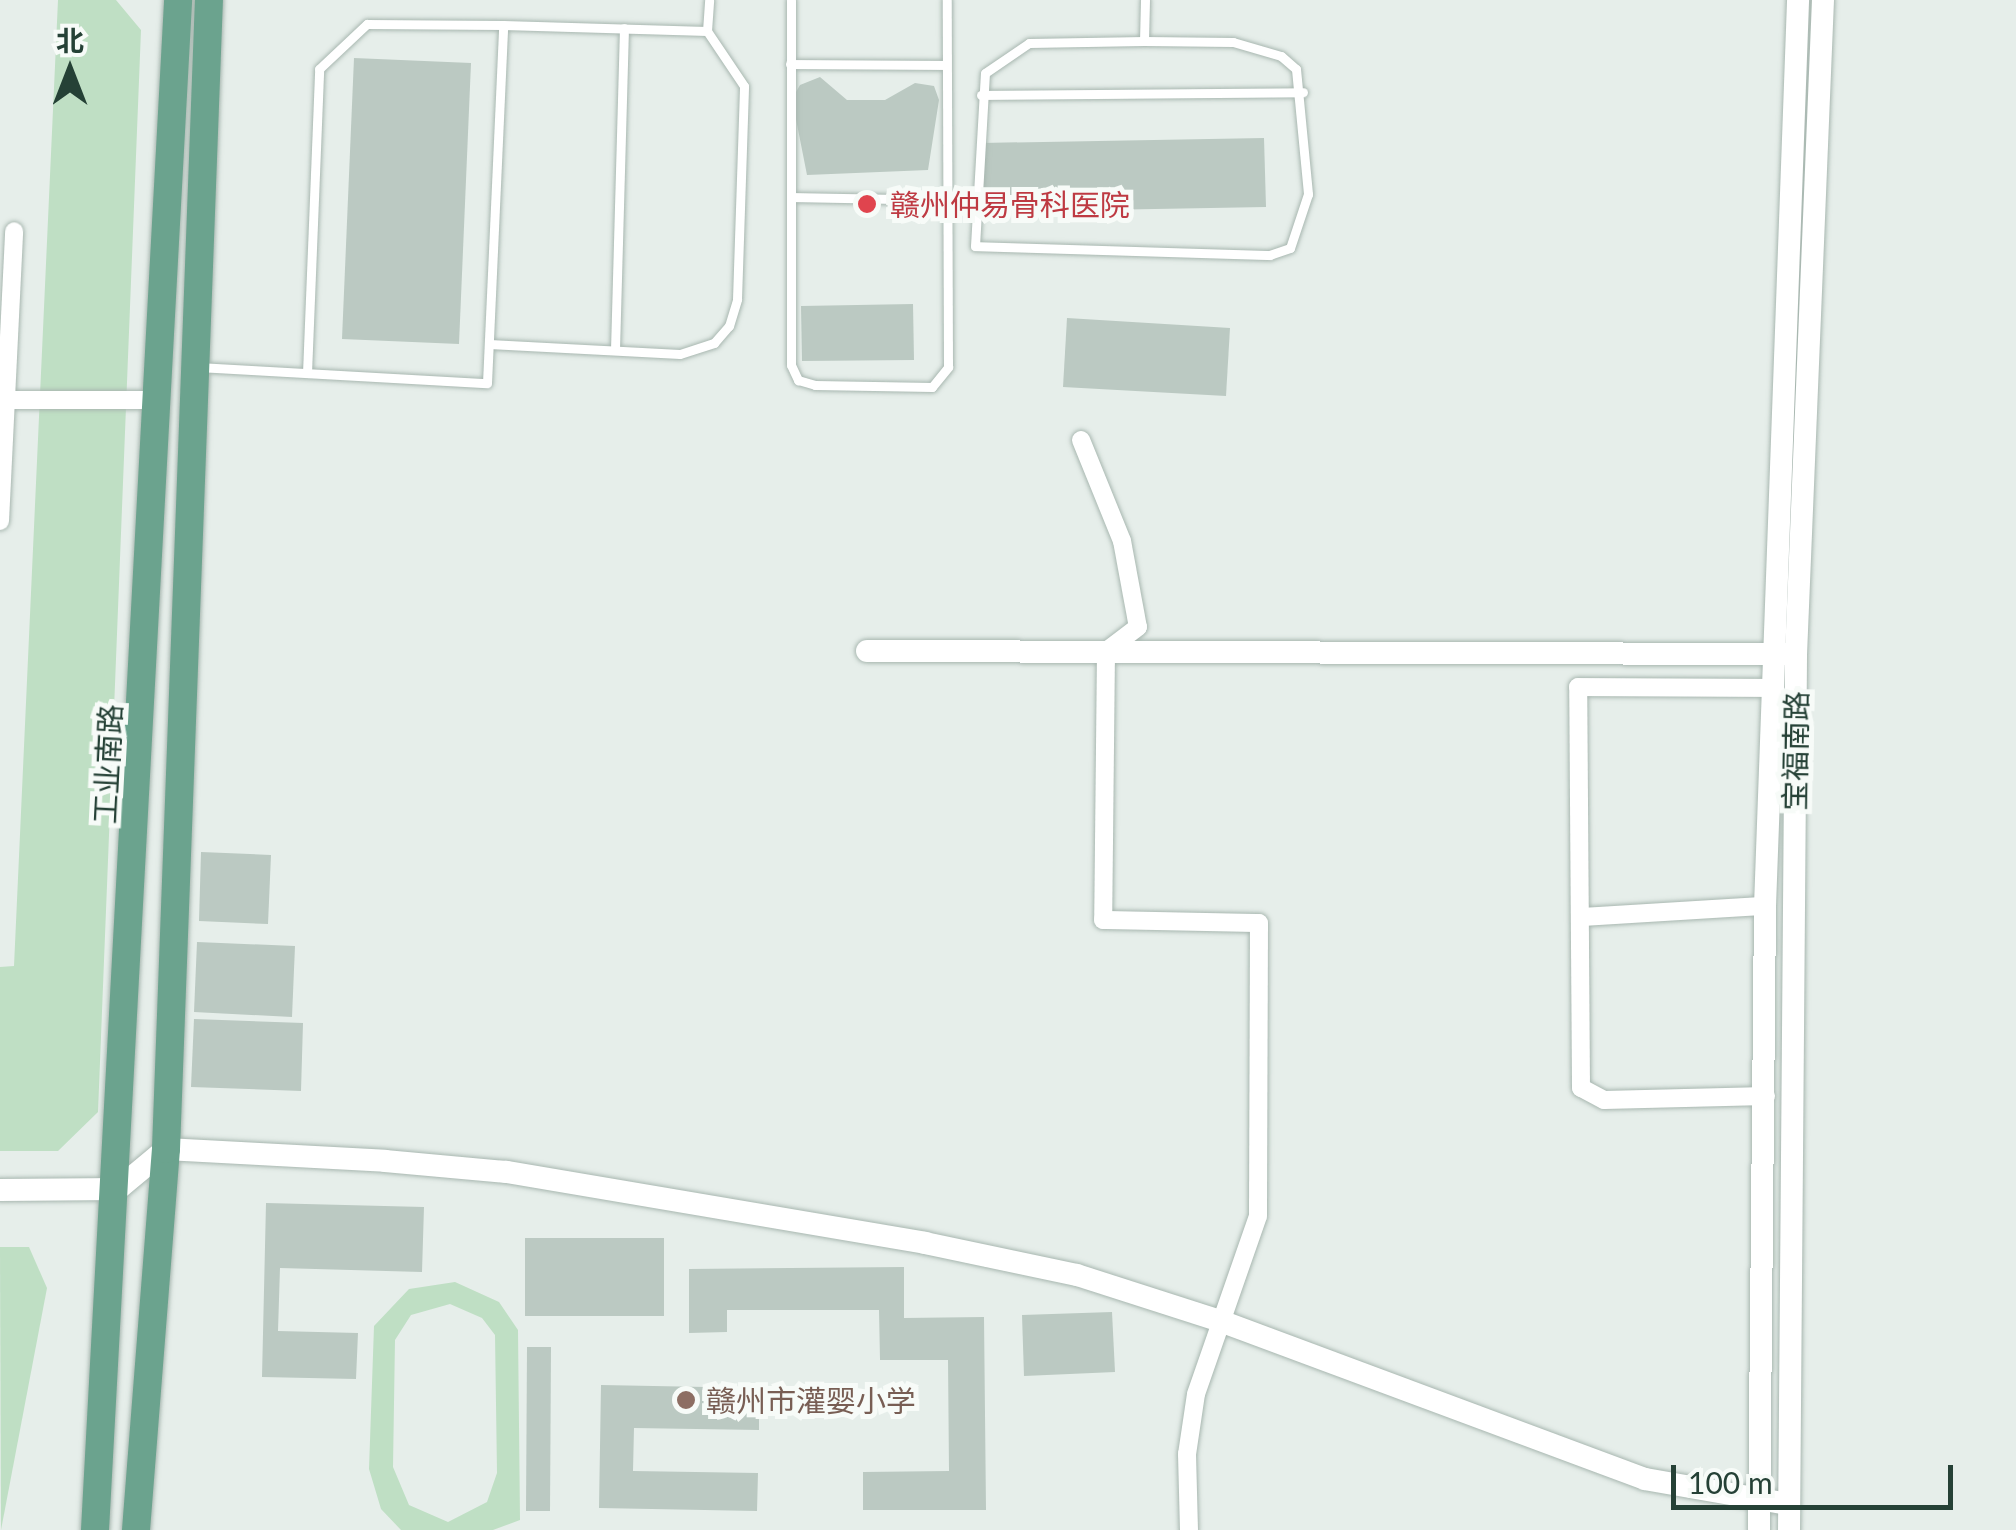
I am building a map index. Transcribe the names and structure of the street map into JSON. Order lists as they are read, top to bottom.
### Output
{
  "streets": {
    "main road": ["宝福南路", "工业南路"]
  },
  "places": ["赣州仲易骨科医院", "赣州市灌婴小学"],
  "scale_bar": "100 m",
  "north": "top"
}
